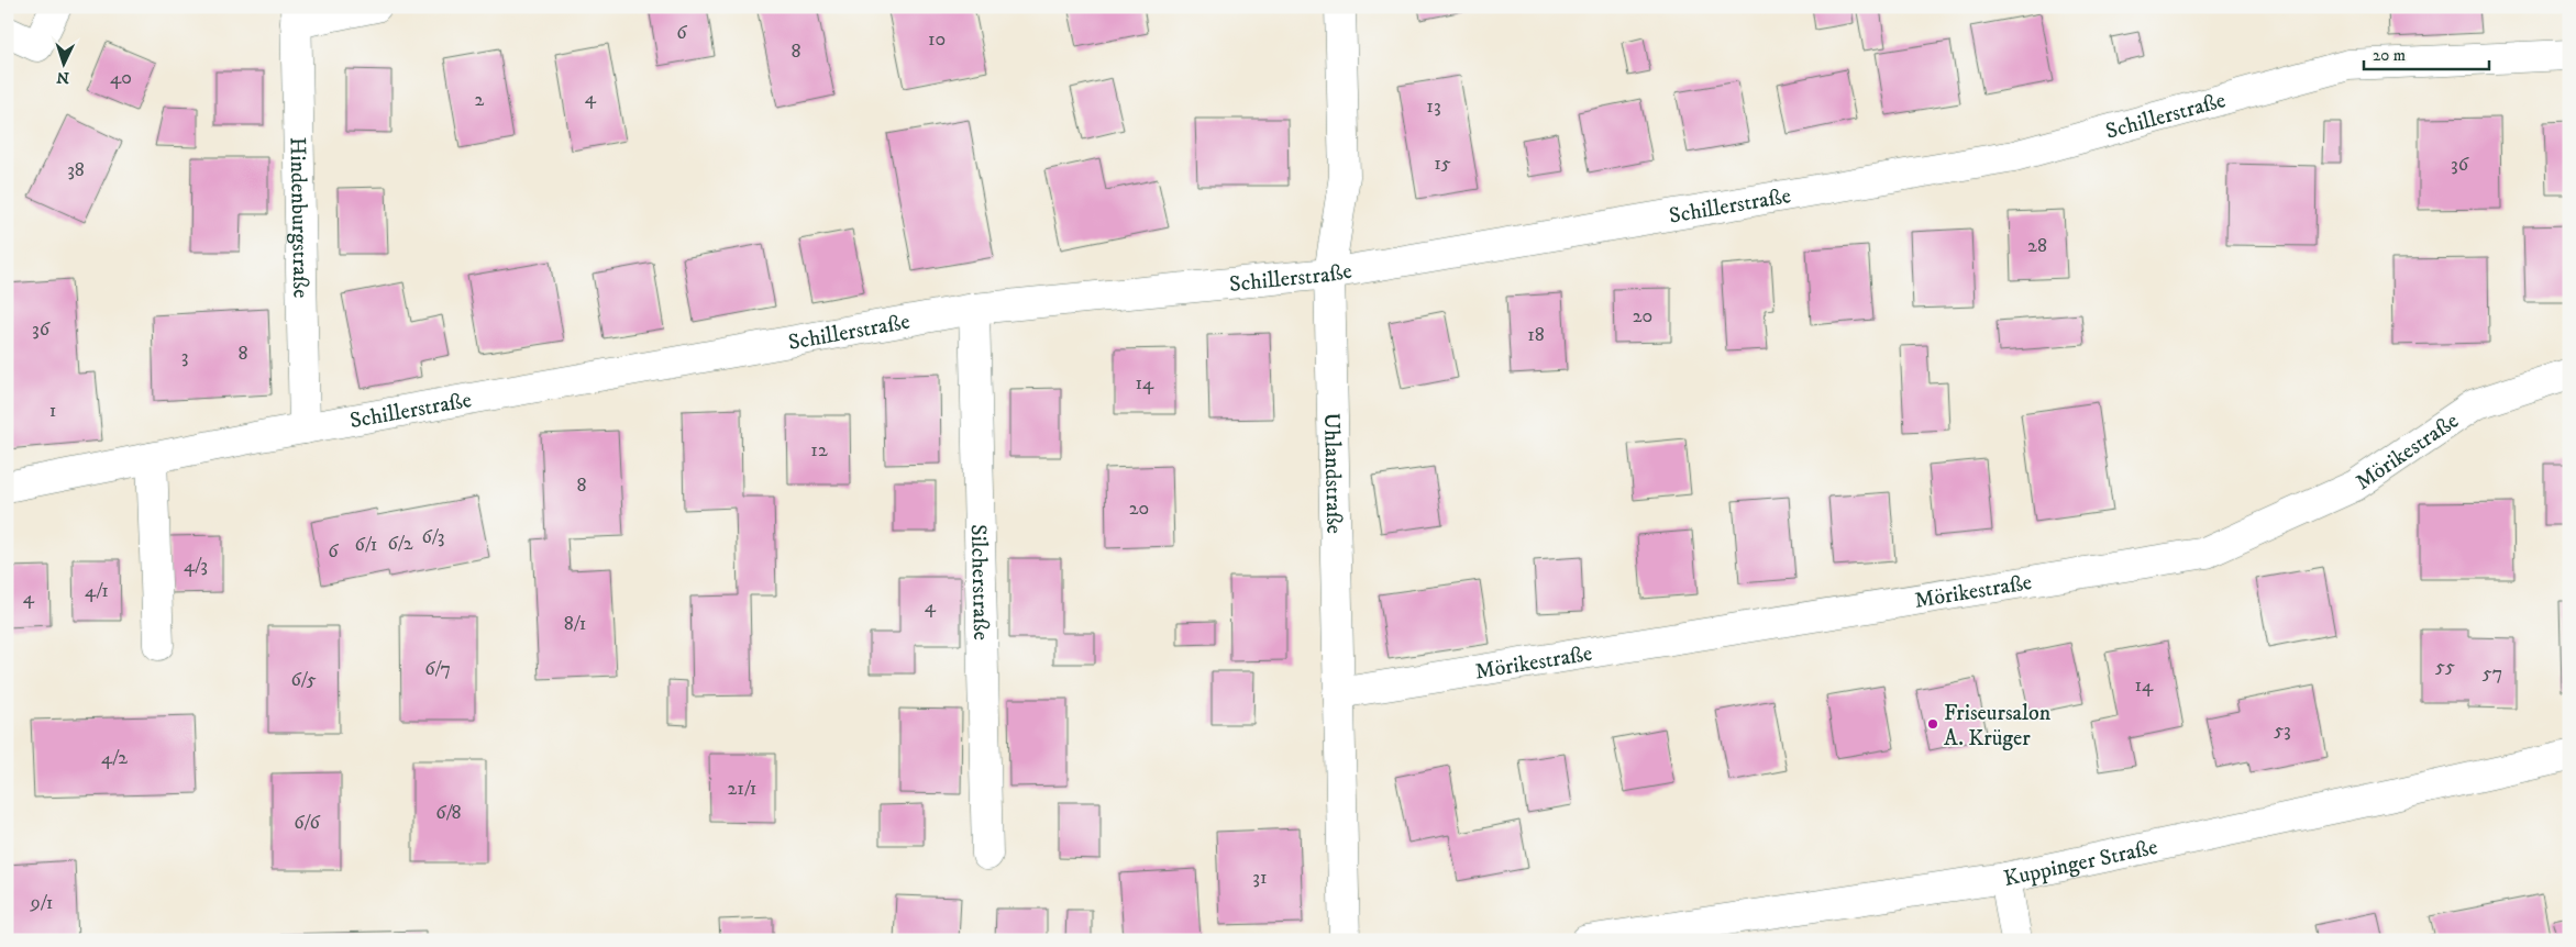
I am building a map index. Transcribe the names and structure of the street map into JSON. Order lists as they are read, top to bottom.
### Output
{
  "streets": {
    "street": [
      "Schillerstraße",
      "Hindenburgstraße",
      "Mörikestraße",
      "Uhlandstraße",
      "Silcherstraße",
      "Kuppinger Straße"
    ]
  },
  "crossings": [
    ["Schillerstraße", "Hindenburgstraße"],
    ["Schillerstraße", "Uhlandstraße"],
    ["Schillerstraße", "Silcherstraße"],
    ["Mörikestraße", "Uhlandstraße"]
  ],
  "places": ["Friseursalon A. Krüger"],
  "house_numbers": [
    "6",
    "10",
    "8",
    "40",
    "4",
    "2",
    "13",
    "15",
    "36",
    "38",
    "28",
    "20",
    "36",
    "18",
    "8",
    "3",
    "14",
    "1",
    "12",
    "8",
    "20",
    "6/3",
    "6/2",
    "6/1",
    "6",
    "4/3",
    "4/1",
    "4",
    "4",
    "8/1",
    "55",
    "6/7",
    "57",
    "6/5",
    "14",
    "53",
    "4/2",
    "21/1",
    "6/8",
    "6/6",
    "31",
    "9/1"
  ],
  "scale_bar": "20 m",
  "north": "bottom"
}
